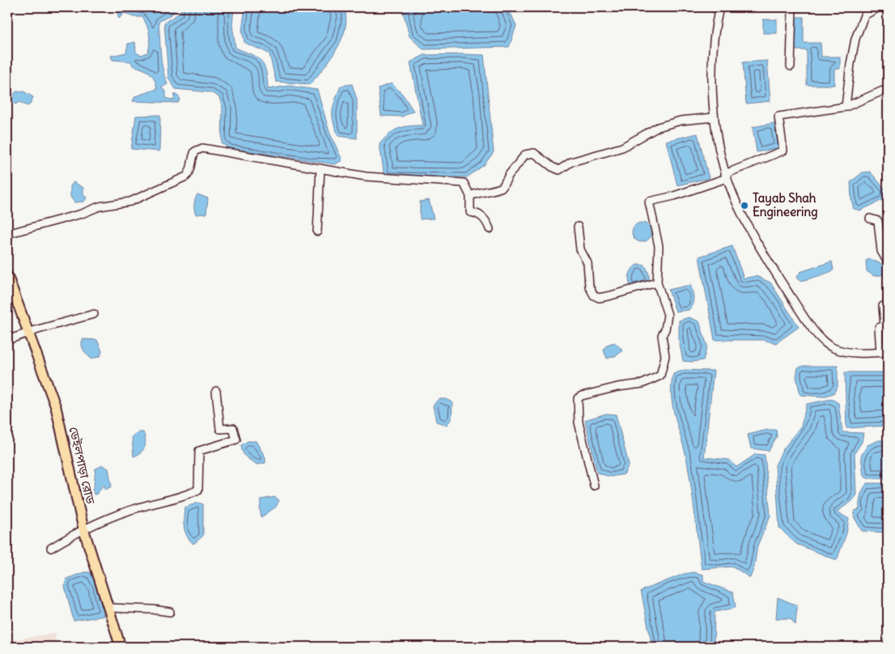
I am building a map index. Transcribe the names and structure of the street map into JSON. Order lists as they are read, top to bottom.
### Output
{
  "streets": {
    "main road": ["ডেইলপাড়া রোড"]
  },
  "places": ["Tayab Shah Engineering"]
}
